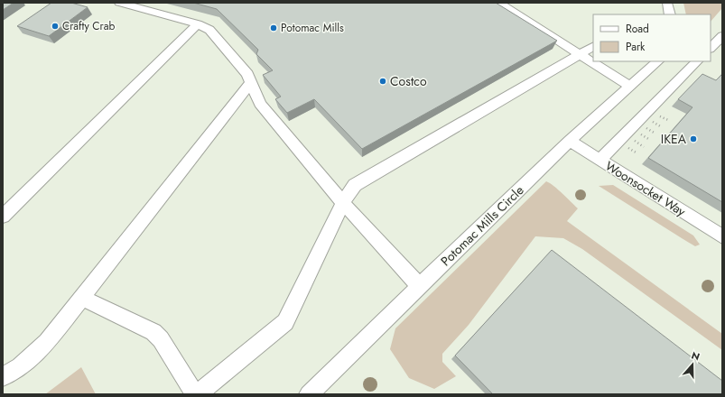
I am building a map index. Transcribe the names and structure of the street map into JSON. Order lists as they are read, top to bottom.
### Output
{
  "streets": {
    "street": ["Woonsocket Way", "Potomac Mills Circle"]
  },
  "crossings": [
    ["Woonsocket Way", "Potomac Mills Circle"]
  ],
  "places": [
    "Crafty Crab",
    "Potomac Mills",
    "Costco",
    "IKEA"
  ],
  "legend": ["Road", "Park"],
  "north": "top"
}
